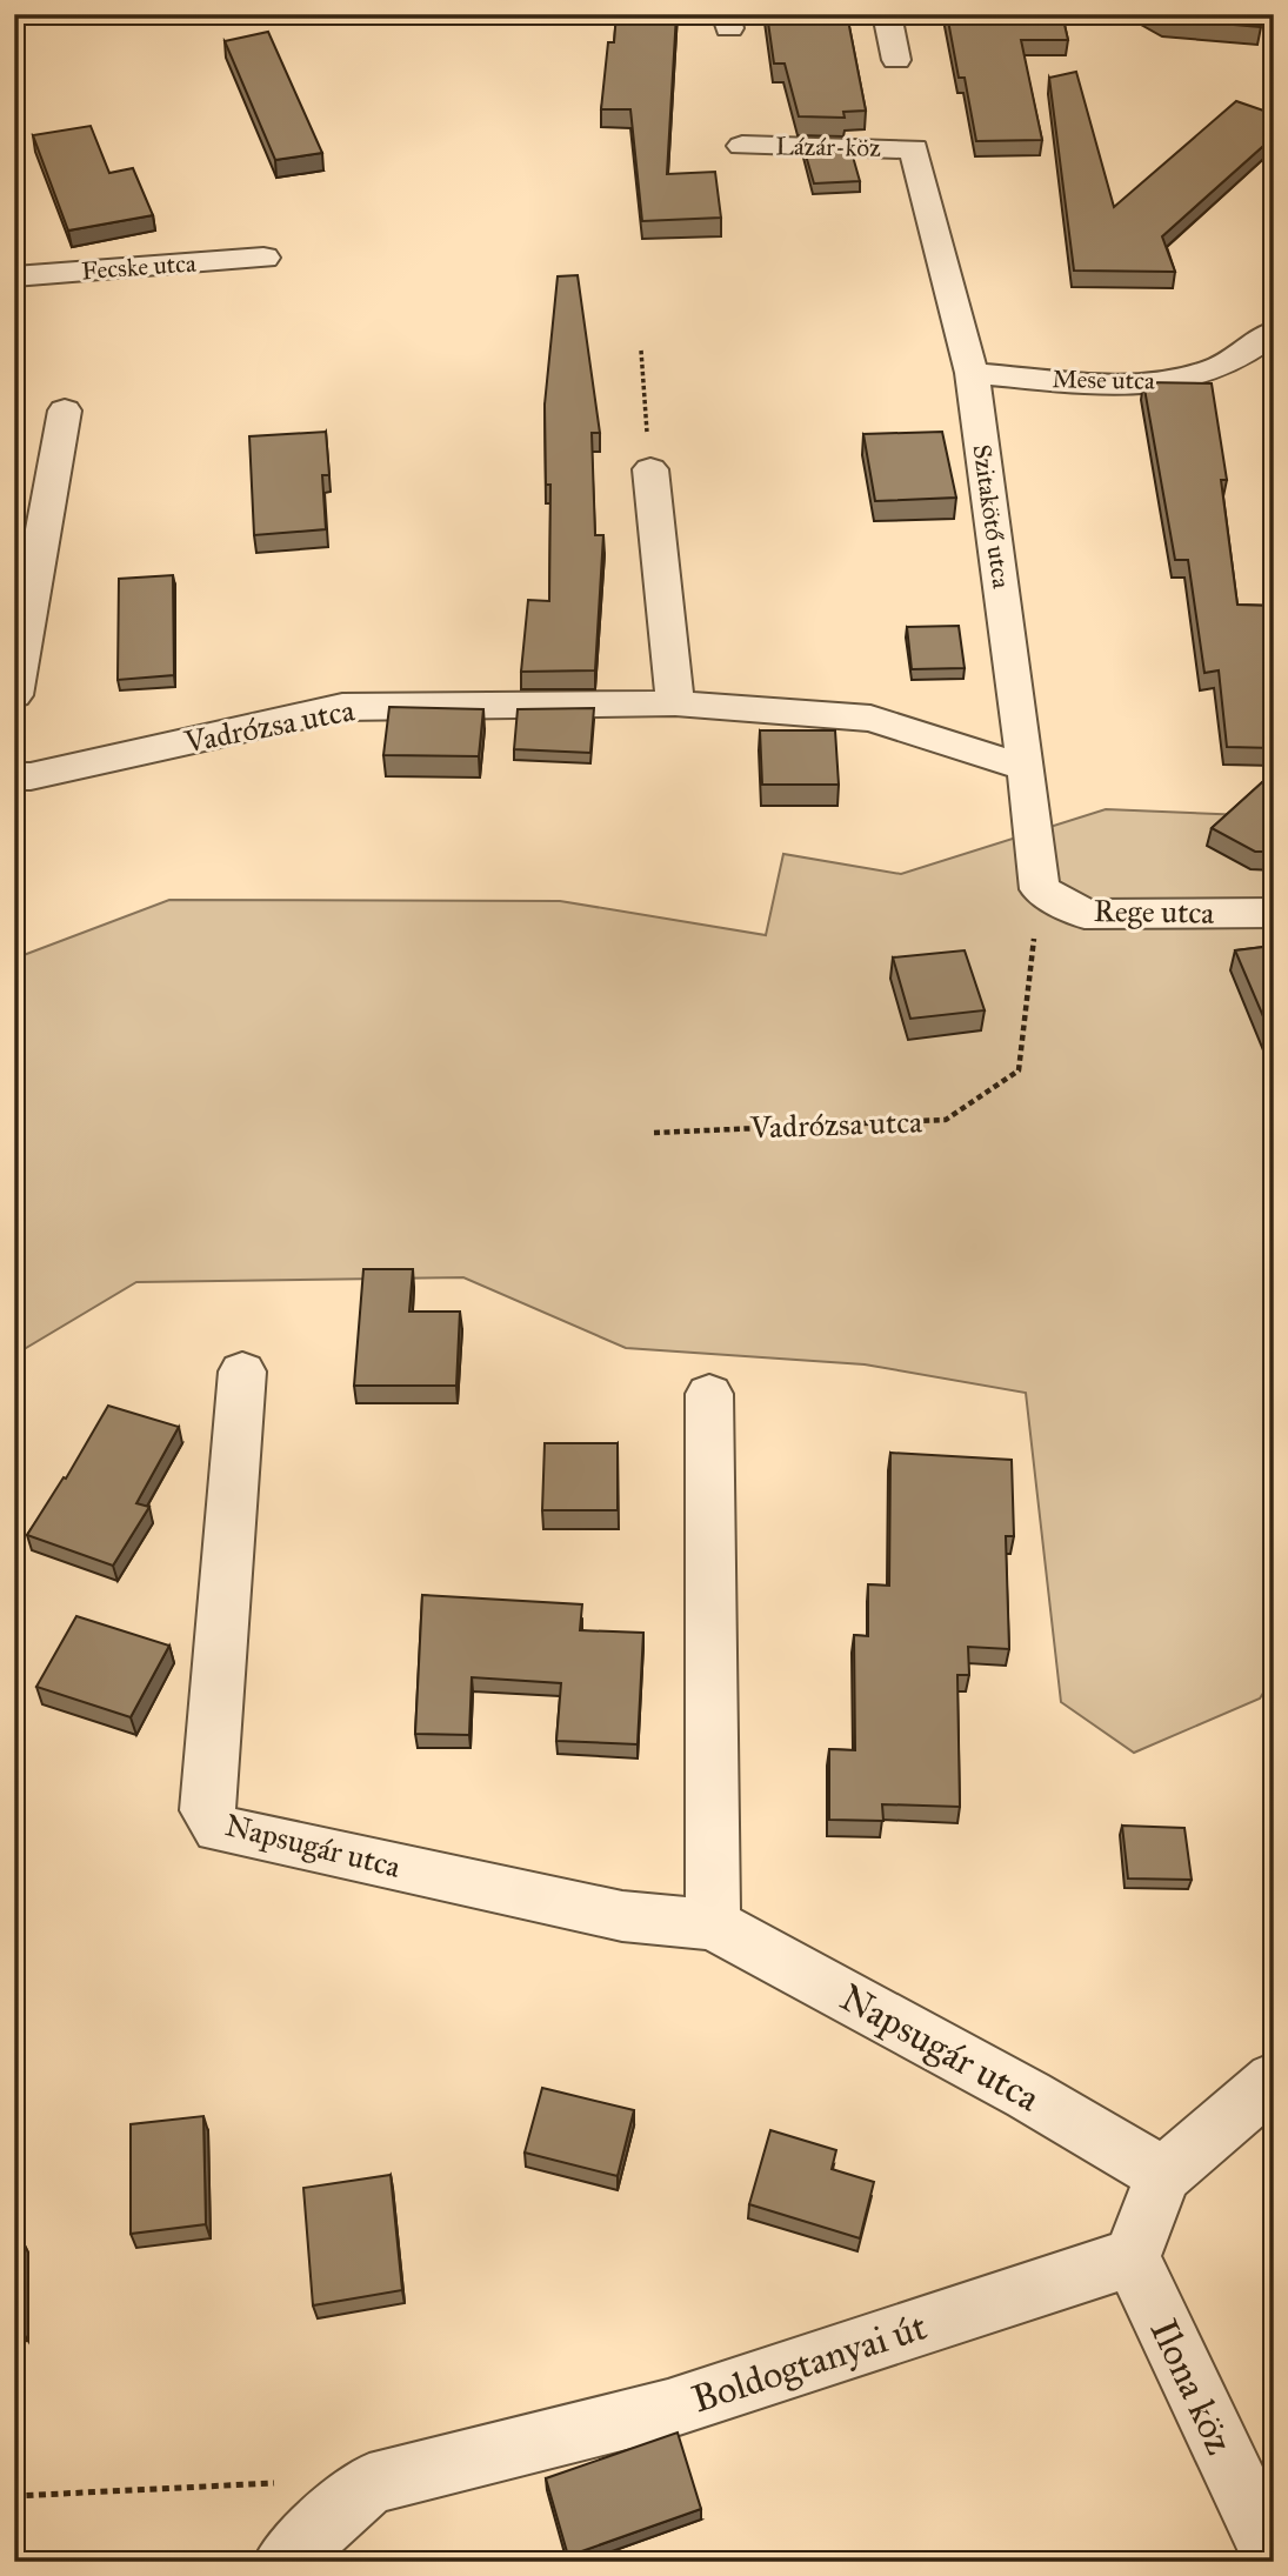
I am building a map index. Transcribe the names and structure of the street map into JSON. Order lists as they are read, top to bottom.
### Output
{
  "streets": {
    "street": [
      "Lázár-köz",
      "Fecske utca",
      "Mese utca",
      "Szitakötő utca",
      "Vadrózsa utca",
      "Rege utca",
      "Napsugár utca",
      "Boldogtanyai út",
      "Ilona köz"
    ]
  },
  "crossings": [
    ["Lázár-köz", "Szitakötő utca"],
    ["Mese utca", "Szitakötő utca"],
    ["Szitakötő utca", "Vadrózsa utca"],
    ["Szitakötő utca", "Rege utca"],
    ["Vadrózsa utca", "Rege utca"],
    ["Boldogtanyai út", "Ilona köz"]
  ]
}
